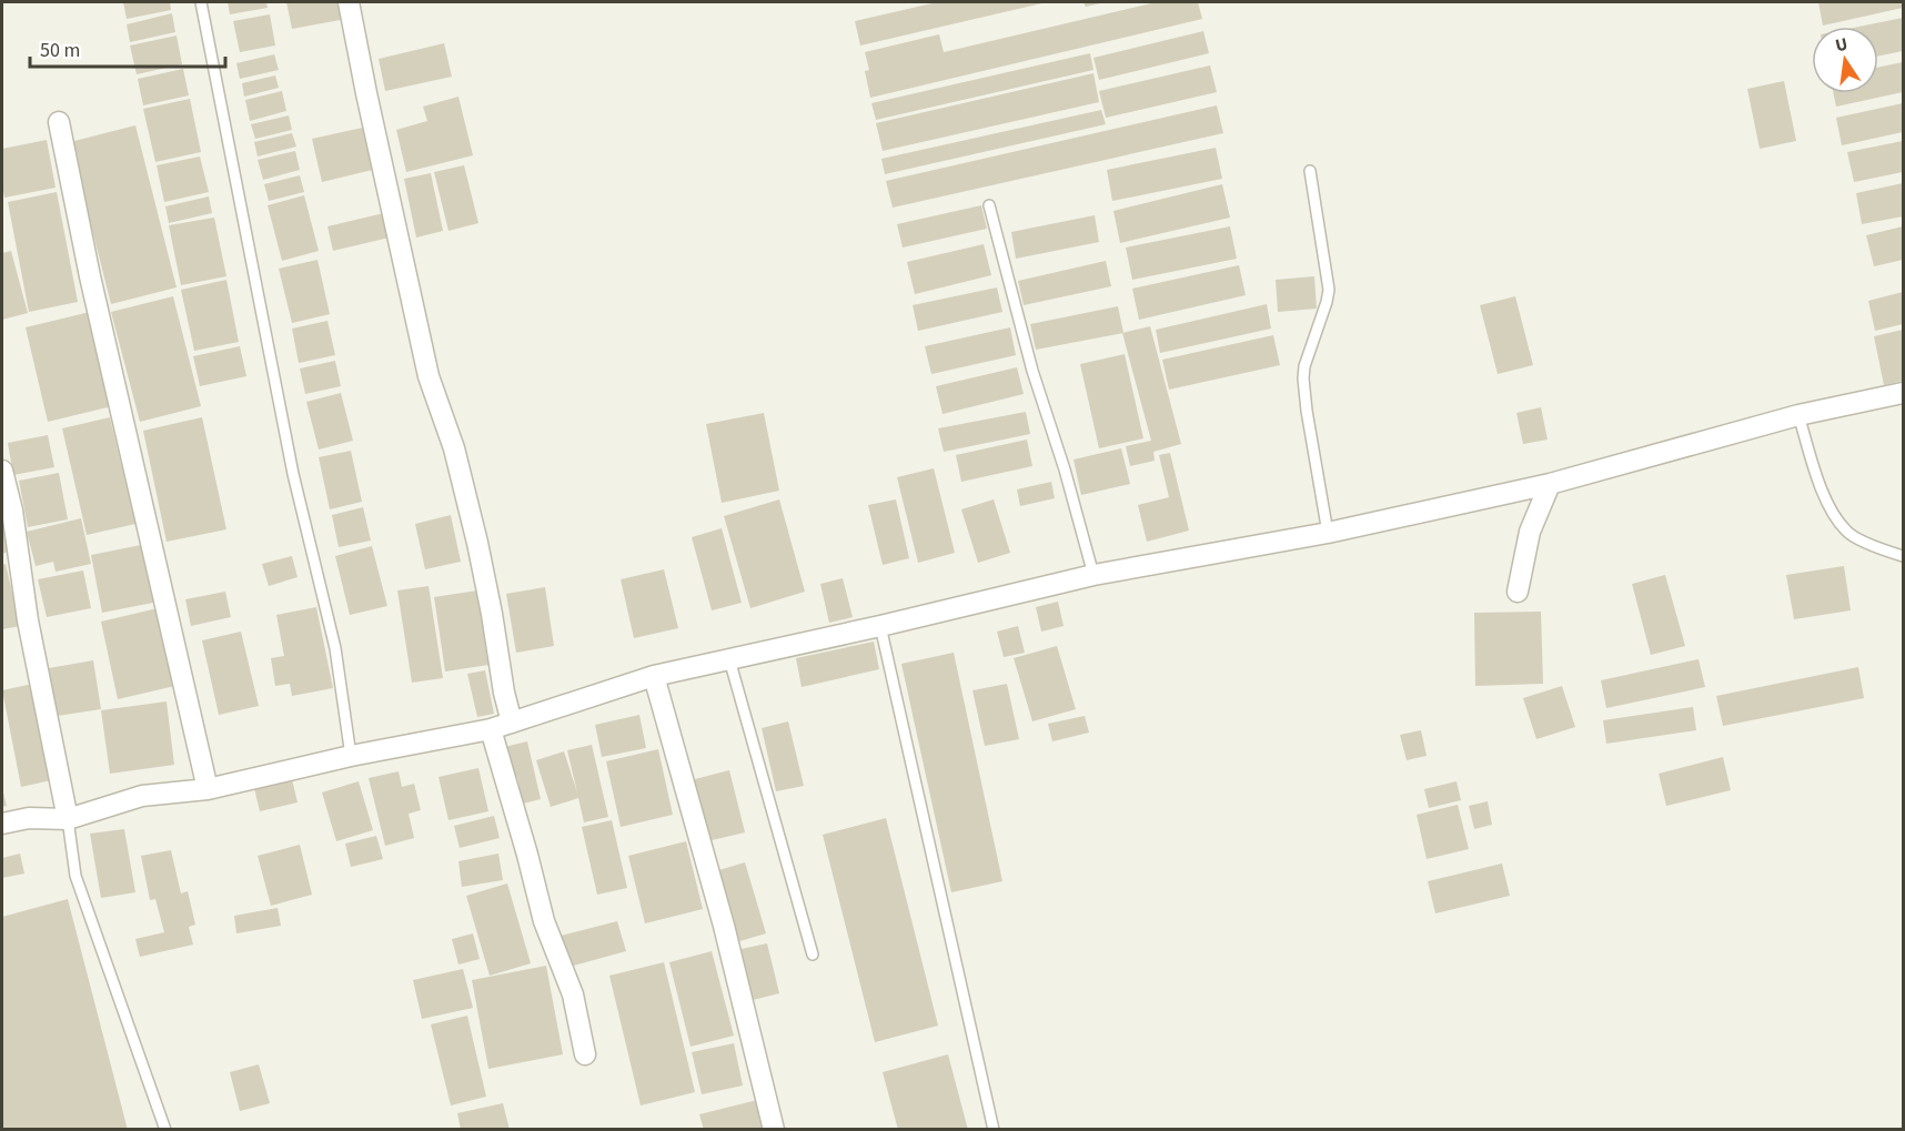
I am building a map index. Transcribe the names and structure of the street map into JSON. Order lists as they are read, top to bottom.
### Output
{
  "scale_bar": "50 m",
  "north": "top"
}
